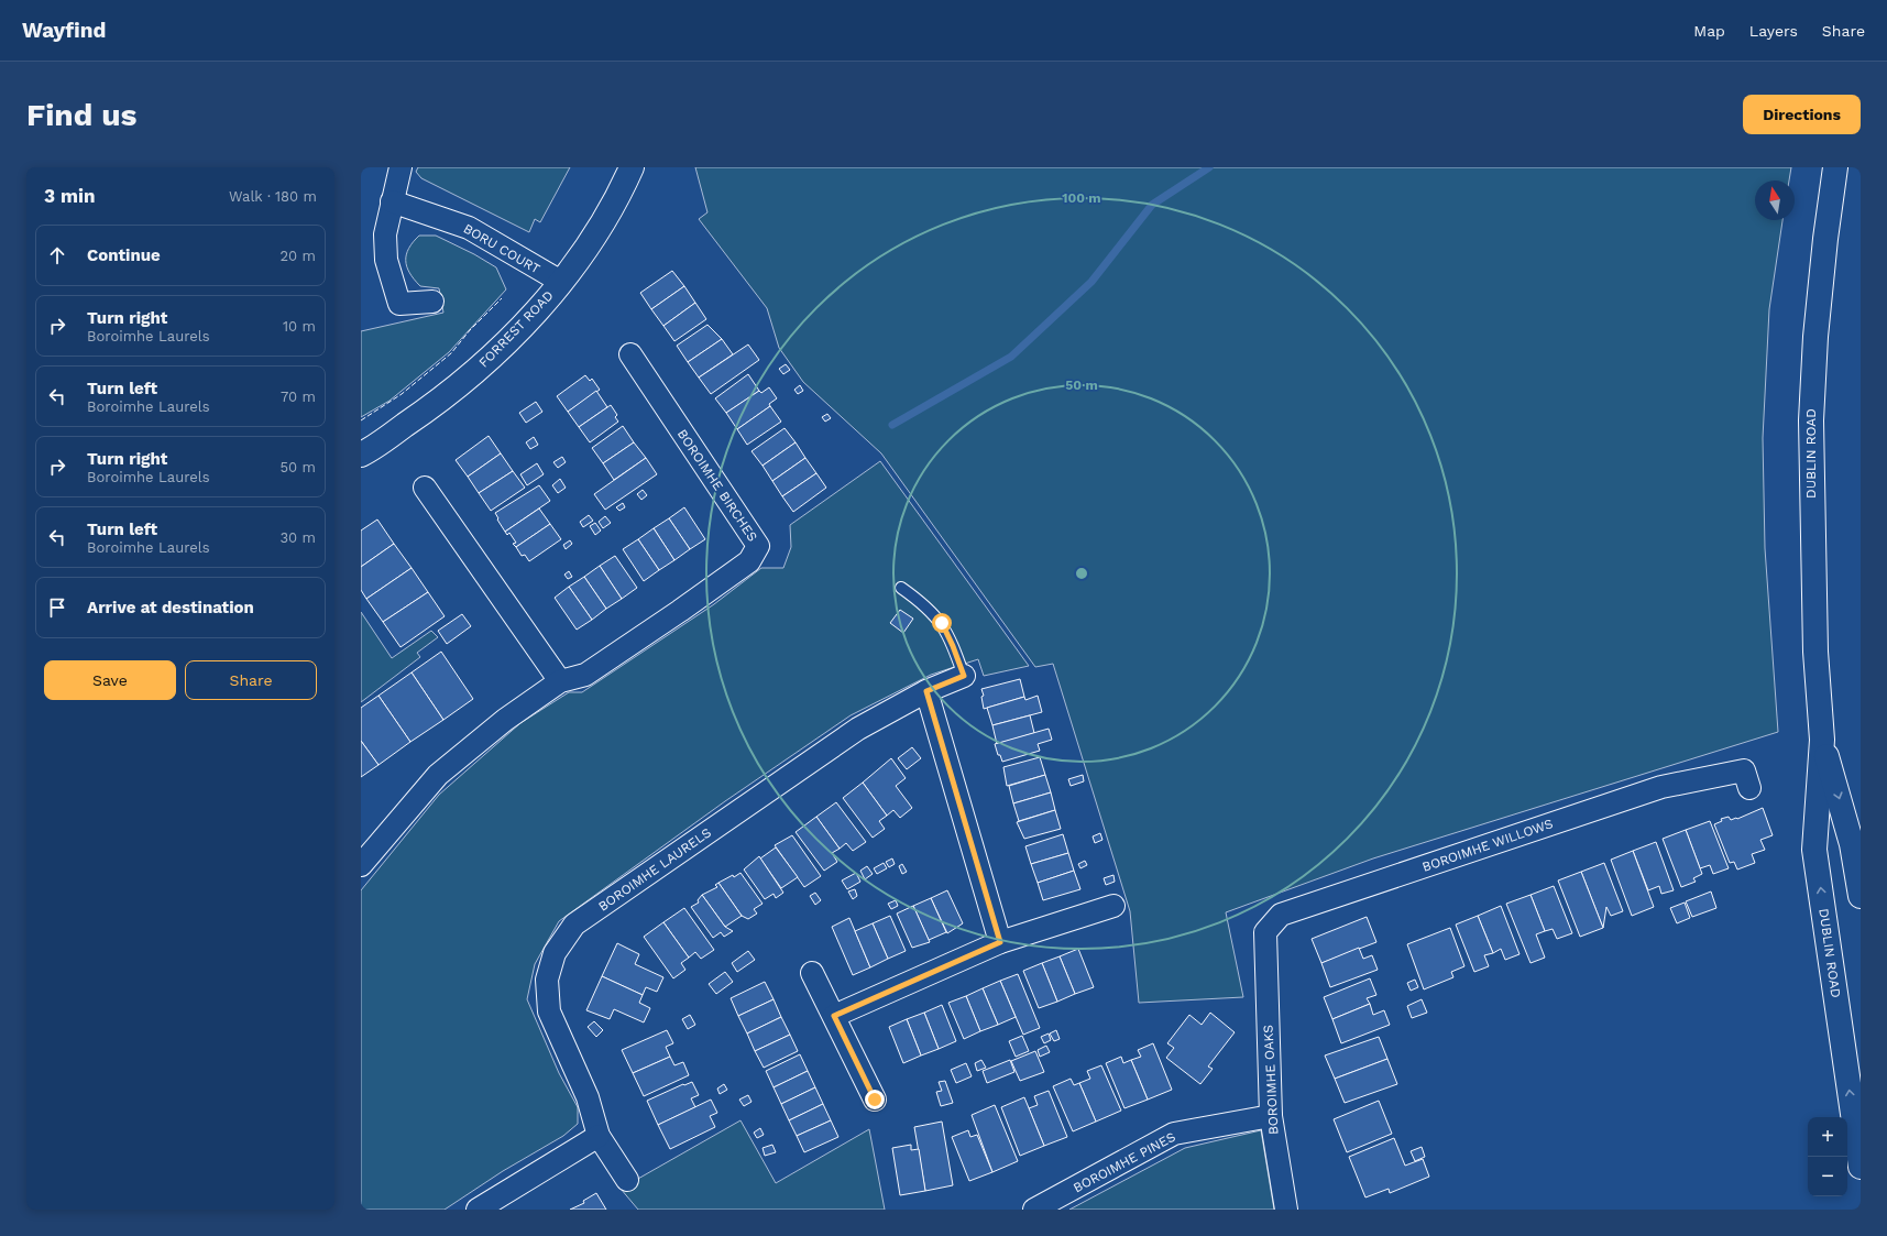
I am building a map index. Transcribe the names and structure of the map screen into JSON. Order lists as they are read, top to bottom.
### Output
{
  "streets": {
    "main road": ["FORREST ROAD", "DUBLIN ROAD"],
    "street": [
      "BORU COURT",
      "BOROIMHE BIRCHES",
      "BOROIMHE WILLOWS",
      "BOROIMHE LAURELS",
      "BOROIMHE OAKS",
      "BOROIMHE PINES"
    ]
  },
  "crossings": [
    ["BORU COURT", "FORREST ROAD"],
    ["BOROIMHE WILLOWS", "BOROIMHE OAKS"],
    ["BOROIMHE OAKS", "BOROIMHE PINES"]
  ],
  "north": "top",
  "page": {
    "header": "Wayfind",
    "nav": ["Map", "Layers", "Share"],
    "buttons": [
      "Directions",
      ["Save", "Share"]
    ],
    "title": "Find us",
    "heading": ["3 min", "Walk · 180 m"],
    "list": [
      ["Continue", "20 m"],
      ["Turn right", "Boroimhe Laurels", "10 m"],
      ["Turn left", "Boroimhe Laurels", "70 m"],
      ["Turn right", "Boroimhe Laurels", "50 m"],
      ["Turn left", "Boroimhe Laurels", "30 m"],
      "Arrive at destination"
    ],
    "map_buttons": ["+", "−"]
  },
  "rings": ["100 m", "50 m"]
}
